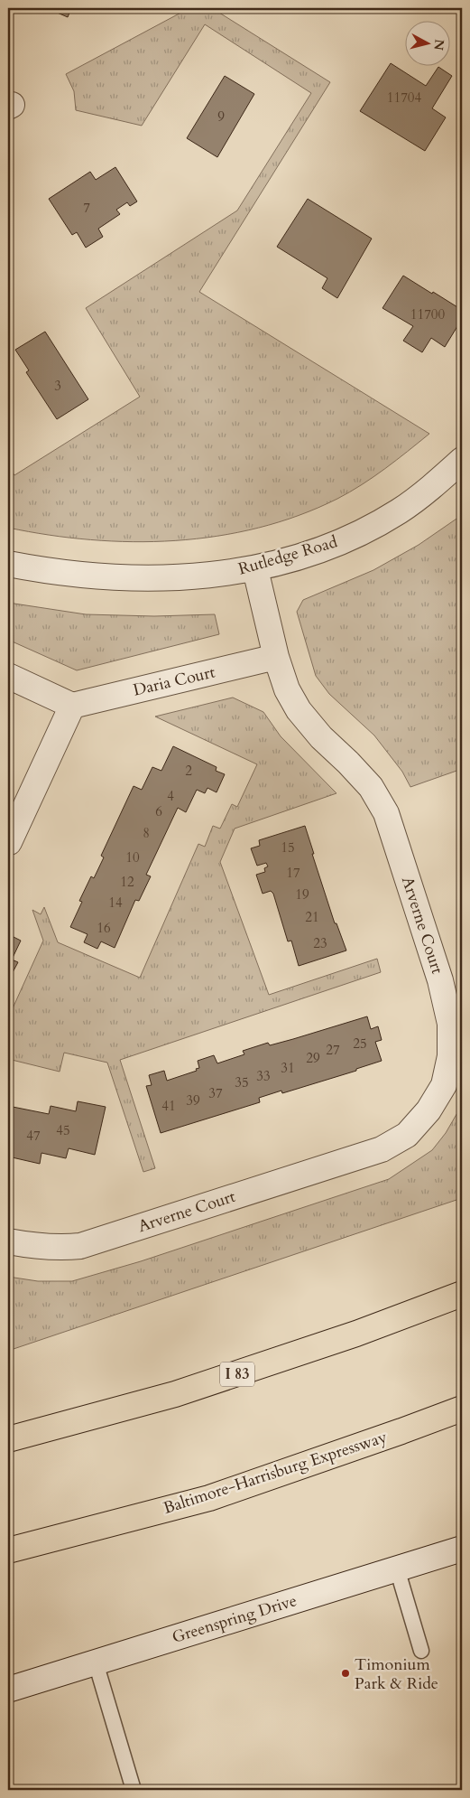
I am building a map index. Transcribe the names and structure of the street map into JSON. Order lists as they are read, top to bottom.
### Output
{
  "streets": {
    "highway": ["I 83", "Baltimore-Harrisburg Expressway"],
    "street": [
      "Rutledge Road",
      "Daria Court",
      "Arverne Court",
      "Greenspring Drive"
    ]
  },
  "crossings": [
    ["Rutledge Road", "Arverne Court"],
    ["Daria Court", "Arverne Court"]
  ],
  "places": ["Timonium Park & Ride"],
  "house_numbers": [
    "11704",
    "9",
    "7",
    "11700",
    "3",
    "2",
    "4",
    "6",
    "8",
    "15",
    "10",
    "17",
    "12",
    "19",
    "14",
    "21",
    "16",
    "23",
    "25",
    "27",
    "29",
    "31",
    "33",
    "35",
    "37",
    "39",
    "41",
    "45",
    "47"
  ],
  "north": "right"
}
